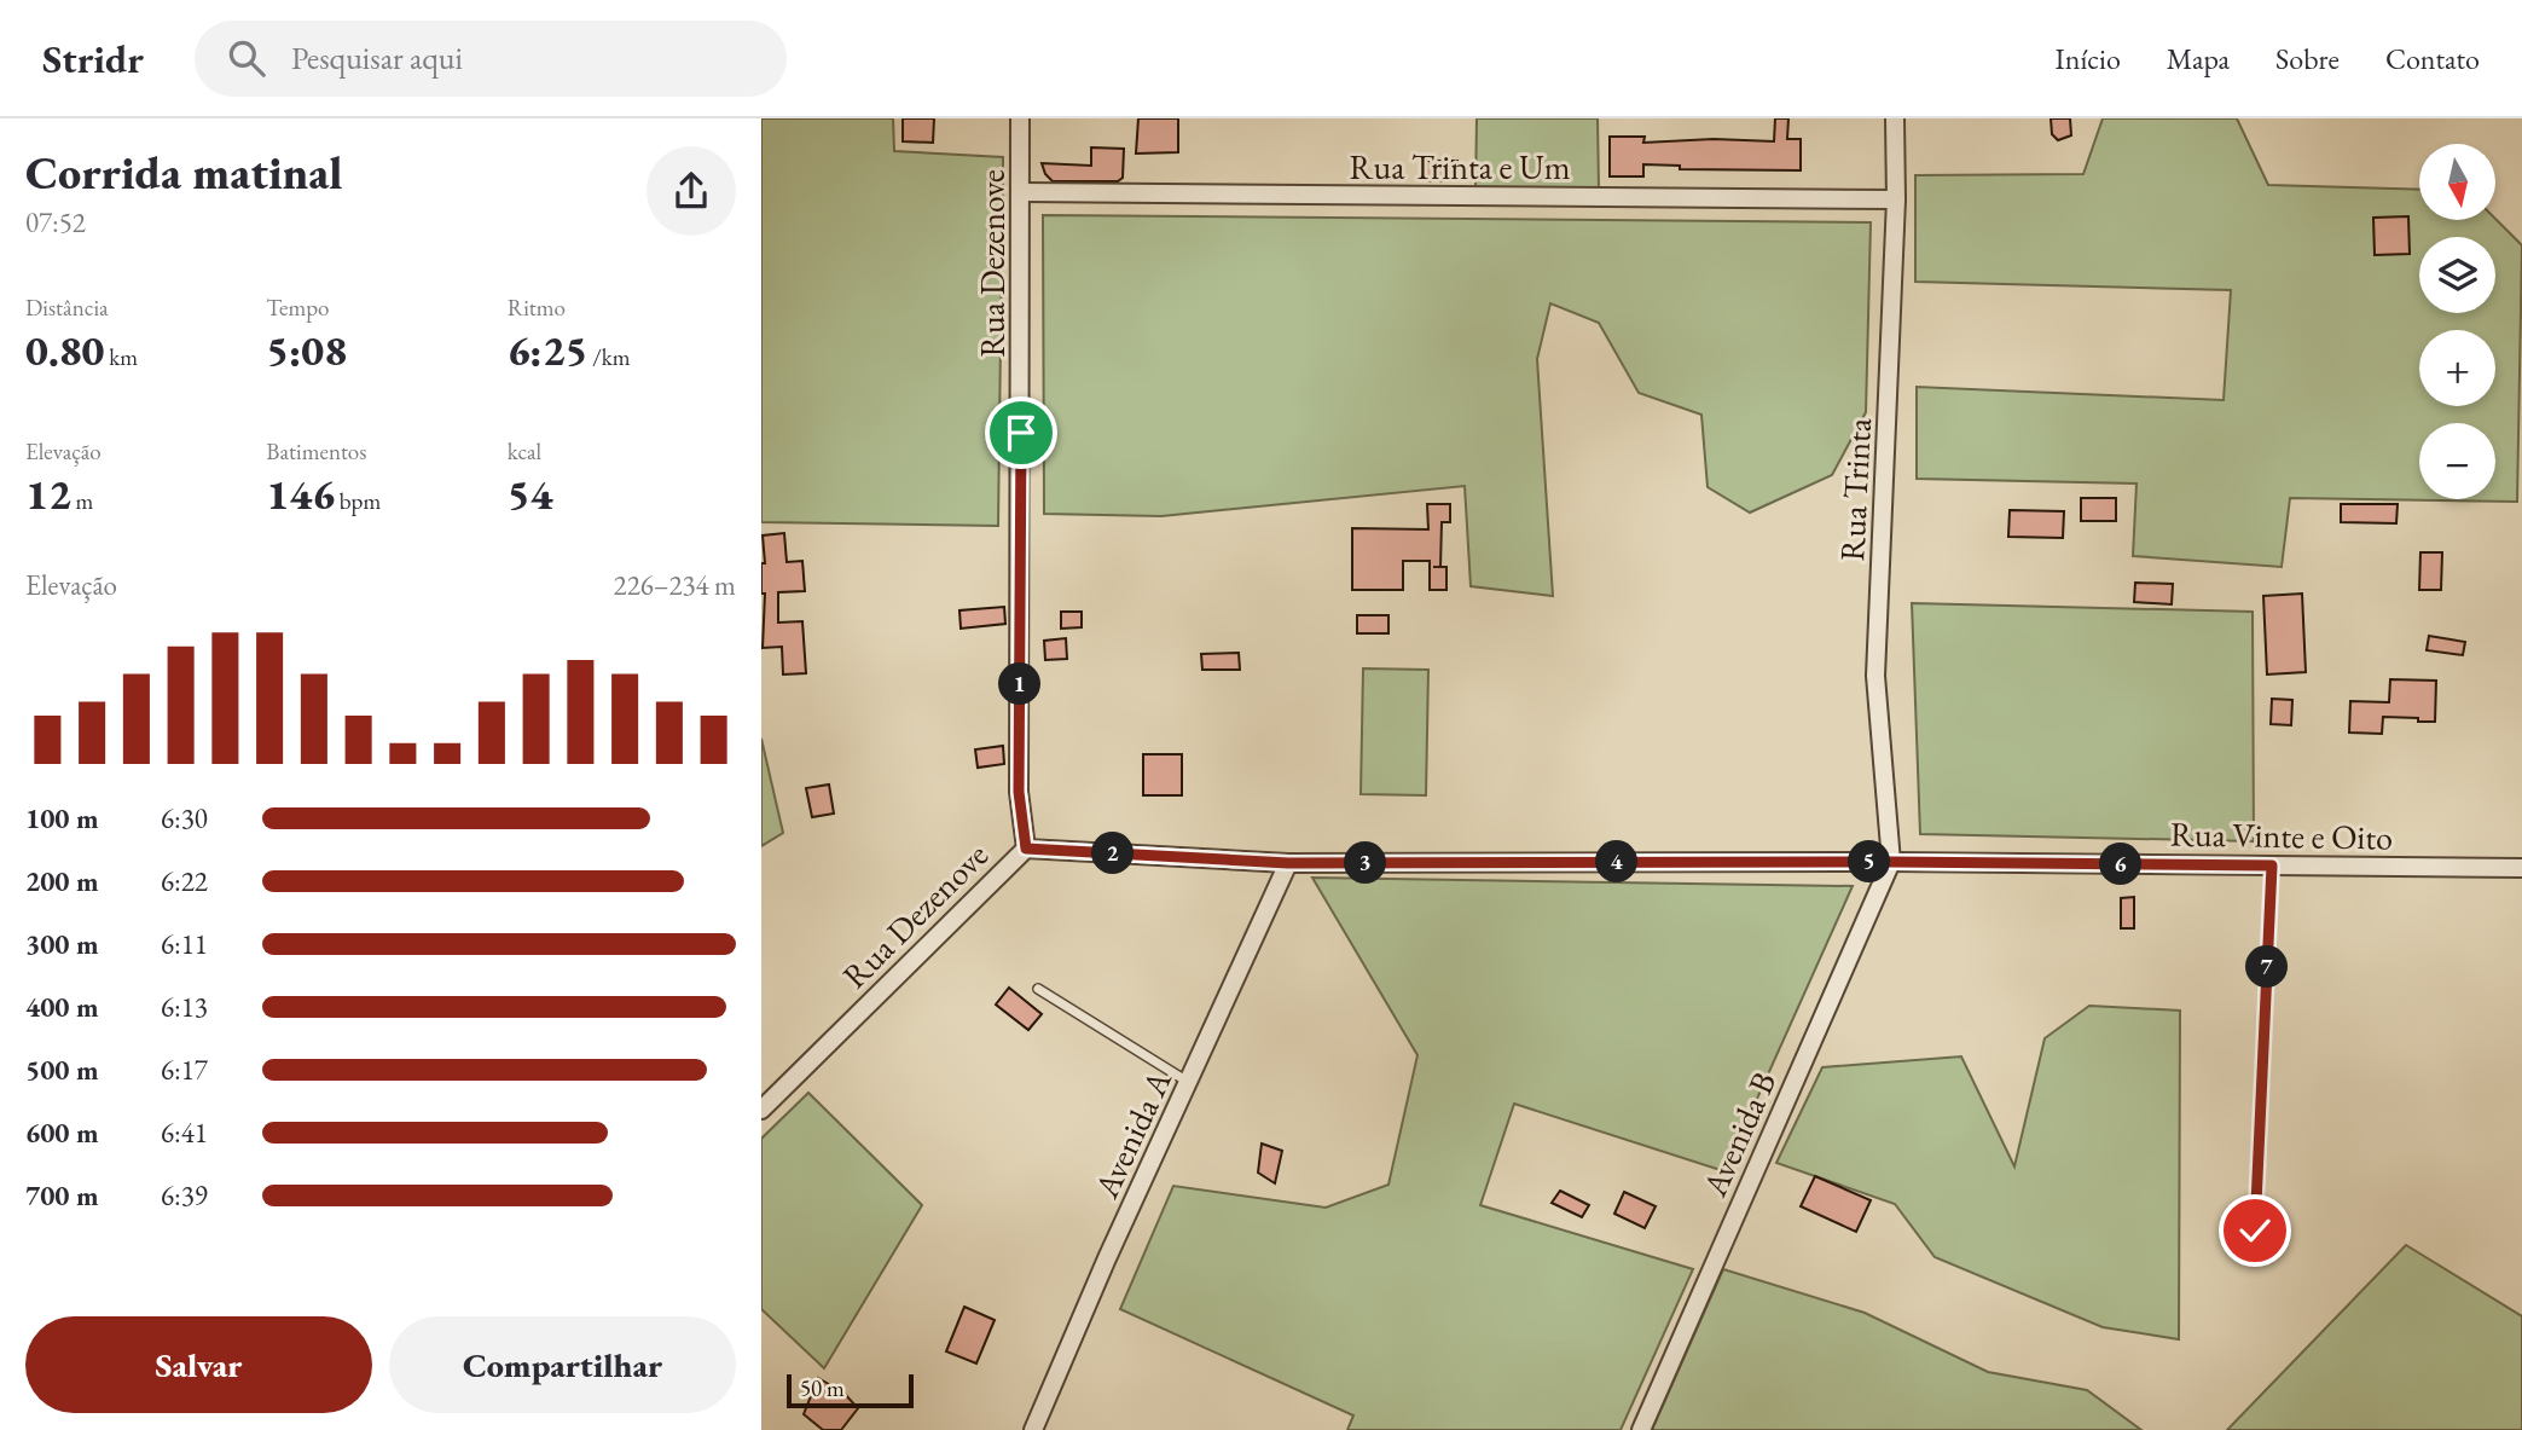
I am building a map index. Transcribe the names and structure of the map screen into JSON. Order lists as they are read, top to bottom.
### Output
{
  "streets": {
    "street": [
      "Rua Trinta e Um",
      "Rua Dezenove",
      "Rua Trinta",
      "Rua Vinte e Oito",
      "Avenida A",
      "Avenida B"
    ]
  },
  "crossings": [
    ["Rua Trinta e Um", "Rua Dezenove"],
    ["Rua Trinta e Um", "Rua Trinta"],
    ["Rua Dezenove", "Rua Vinte e Oito"],
    ["Rua Trinta", "Rua Vinte e Oito"],
    ["Rua Trinta", "Avenida B"],
    ["Rua Vinte e Oito", "Avenida A"],
    ["Rua Vinte e Oito", "Avenida B"]
  ],
  "scale_bar": "50 m",
  "north": "bottom",
  "page": {
    "header": "Stridr",
    "search": "Pesquisar aqui",
    "nav": [
      "Início",
      "Mapa",
      "Sobre",
      "Contato"
    ],
    "heading": ["Corrida matinal", "07:52"],
    "map_buttons": ["+", "−"],
    "stats": [
      ["Distância", "0.80 km"],
      ["Tempo", "5:08"],
      ["Ritmo", "6:25 /km"],
      ["Elevação", "12 m"],
      ["Batimentos", "146 bpm"],
      ["kcal", "54"]
    ],
    "chart": ["Elevação", "226–234 m"],
    "pins": [
      "1",
      "2",
      "4",
      "5",
      "3",
      "6",
      "7"
    ],
    "list": [
      {
        "name": "100 m",
        "note": "6:30"
      },
      {
        "name": "200 m",
        "note": "6:22"
      },
      {
        "name": "300 m",
        "note": "6:11"
      },
      {
        "name": "400 m",
        "note": "6:13"
      },
      {
        "name": "500 m",
        "note": "6:17"
      },
      {
        "name": "600 m",
        "note": "6:41"
      },
      {
        "name": "700 m",
        "note": "6:39"
      }
    ],
    "buttons": ["Salvar", "Compartilhar"],
    "scale": "50 m"
  }
}
